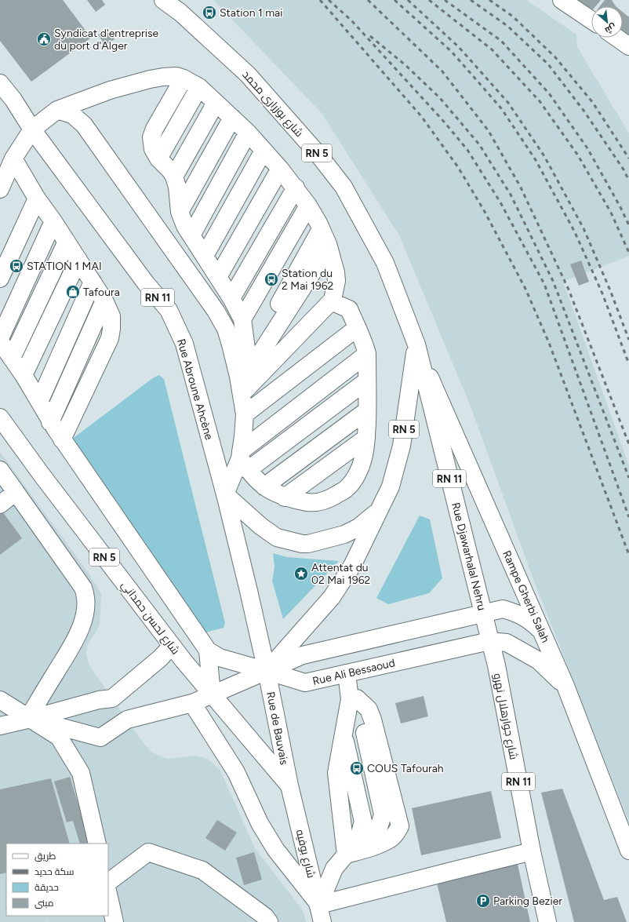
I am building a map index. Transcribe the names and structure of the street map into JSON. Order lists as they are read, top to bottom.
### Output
{
  "streets": {
    "main road": [
      "شارع بوزراري محمد",
      "RN 5",
      "RN 11",
      "Rue Abroune Ahcène",
      "Rue Djawarhalal Nehru",
      "Rampe Gherbi Salah",
      "شارع لحسن حمداني",
      "Rue Ali Bessaoud",
      "شارع جوارهلال نهرو",
      "Rue de Bauvais",
      "شارع بوفيه"
    ]
  },
  "crossings": [
    ["شارع بوزراري محمد", "RN 5"],
    ["شارع بوزراري محمد", "Rue Djawarhalal Nehru"],
    ["شارع بوزراري محمد", "Rampe Gherbi Salah"],
    ["RN 5", "Rue Abroune Ahcène"],
    ["RN 5", "Rue Djawarhalal Nehru"],
    ["RN 5", "Rampe Gherbi Salah"],
    ["RN 5", "شارع لحسن حمداني"],
    ["RN 5", "Rue Ali Bessaoud"],
    ["RN 5", "Rue de Bauvais"],
    ["RN 5", "شارع بوفيه"],
    ["RN 11", "Rue Abroune Ahcène"],
    ["Rue Abroune Ahcène", "Rue Ali Bessaoud"],
    ["Rue Abroune Ahcène", "Rue de Bauvais"],
    ["Rue Djawarhalal Nehru", "Rampe Gherbi Salah"],
    ["Rue Djawarhalal Nehru", "Rue Ali Bessaoud"],
    ["Rue Djawarhalal Nehru", "شارع جوارهلال نهرو"],
    ["Rampe Gherbi Salah", "Rue Ali Bessaoud"],
    ["Rue Ali Bessaoud", "شارع جوارهلال نهرو"],
    ["Rue Ali Bessaoud", "Rue de Bauvais"],
    ["Rue de Bauvais", "شارع بوفيه"]
  ],
  "places": {
    "bus stop": [
      "Station 1 mai",
      "STATION 1 MAI",
      "Station du 2 Mai 1962",
      "COUS Tafourah"
    ],
    "public building": ["Syndicat d'entreprise du port d'Alger"],
    "shop": ["Tafoura"],
    "place": ["Attentat du 02 Mai 1962"],
    "parking": ["Parking Bezier"]
  },
  "legend": [
    "طريق",
    "سكة حديد",
    "حديقة",
    "مبنى"
  ],
  "north": "bottom right"
}
